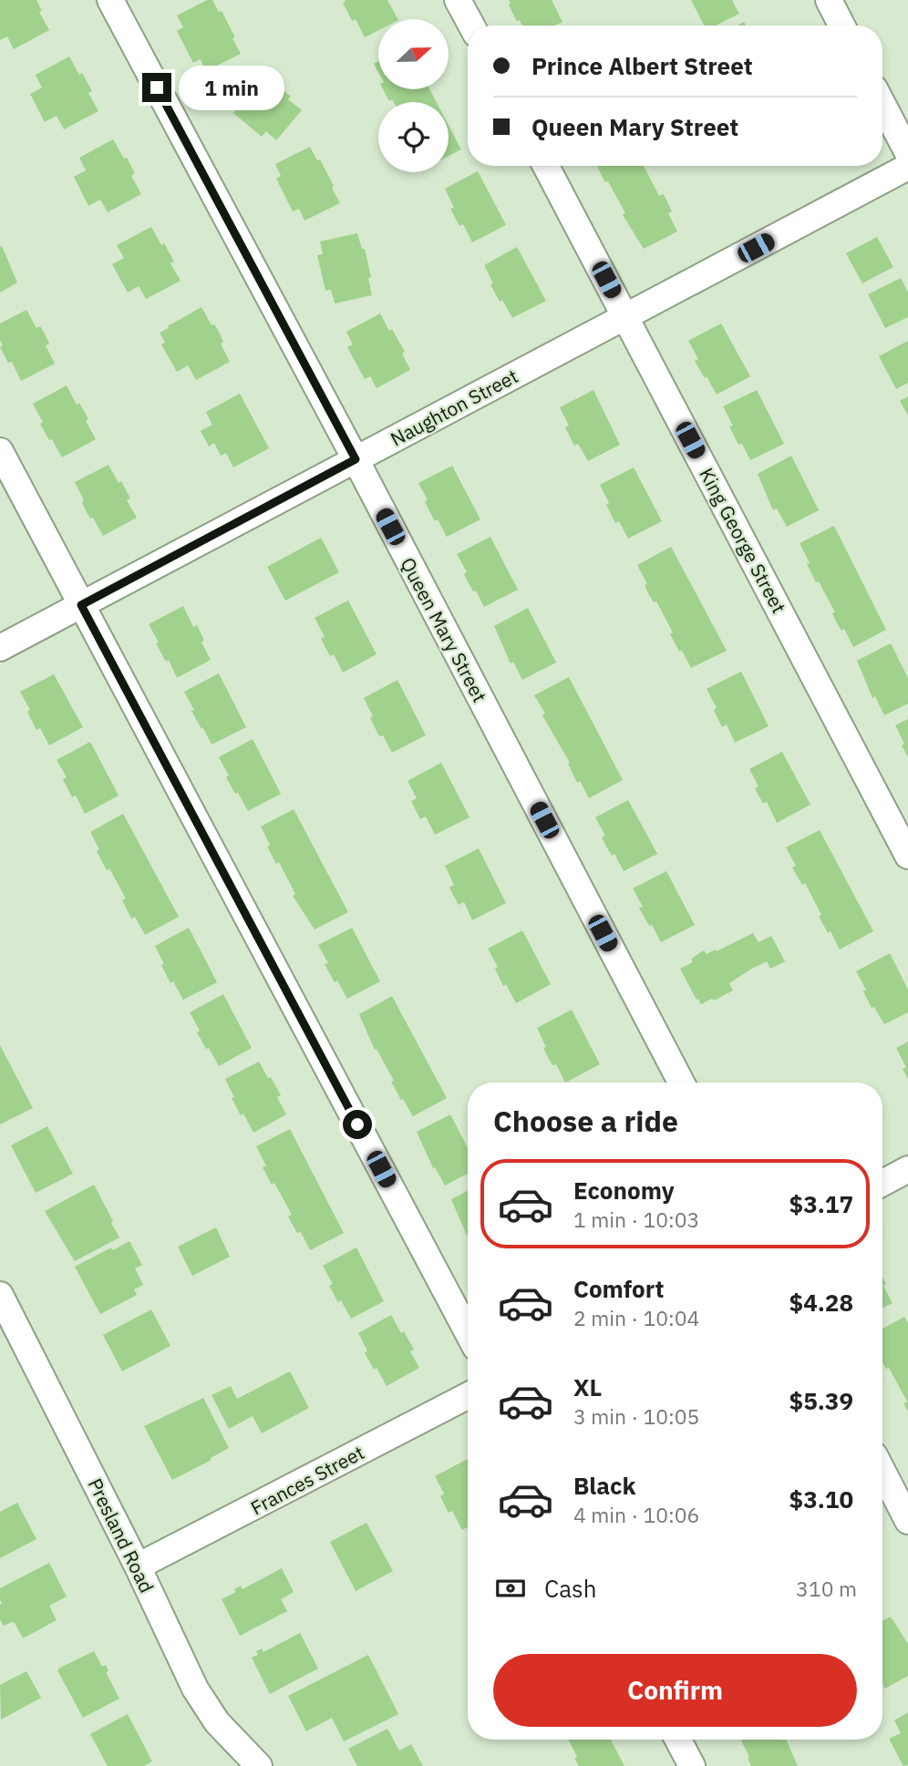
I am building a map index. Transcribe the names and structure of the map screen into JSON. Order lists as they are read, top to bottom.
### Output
{
  "streets": {
    "street": [
      "Naughton Street",
      "King George Street",
      "Queen Mary Street",
      "Frances Street",
      "Presland Road"
    ]
  },
  "crossings": [
    ["Naughton Street", "King George Street"],
    ["Naughton Street", "Queen Mary Street"],
    ["Frances Street", "Presland Road"]
  ],
  "north": "right",
  "page": {
    "banner": ["Prince Albert Street", "Queen Mary Street"],
    "bubble": "1 min",
    "heading": "Choose a ride",
    "list": [
      {
        "name": "Economy",
        "note": "1 min · 10:03",
        "value": "$3.17"
      },
      {
        "name": "Comfort",
        "note": "2 min · 10:04",
        "value": "$4.28"
      },
      {
        "name": "XL",
        "note": "3 min · 10:05",
        "value": "$5.39"
      },
      {
        "name": "Black",
        "note": "4 min · 10:06",
        "value": "$3.10"
      }
    ],
    "pay": ["Cash", "310 m"],
    "buttons": "Confirm"
  }
}
